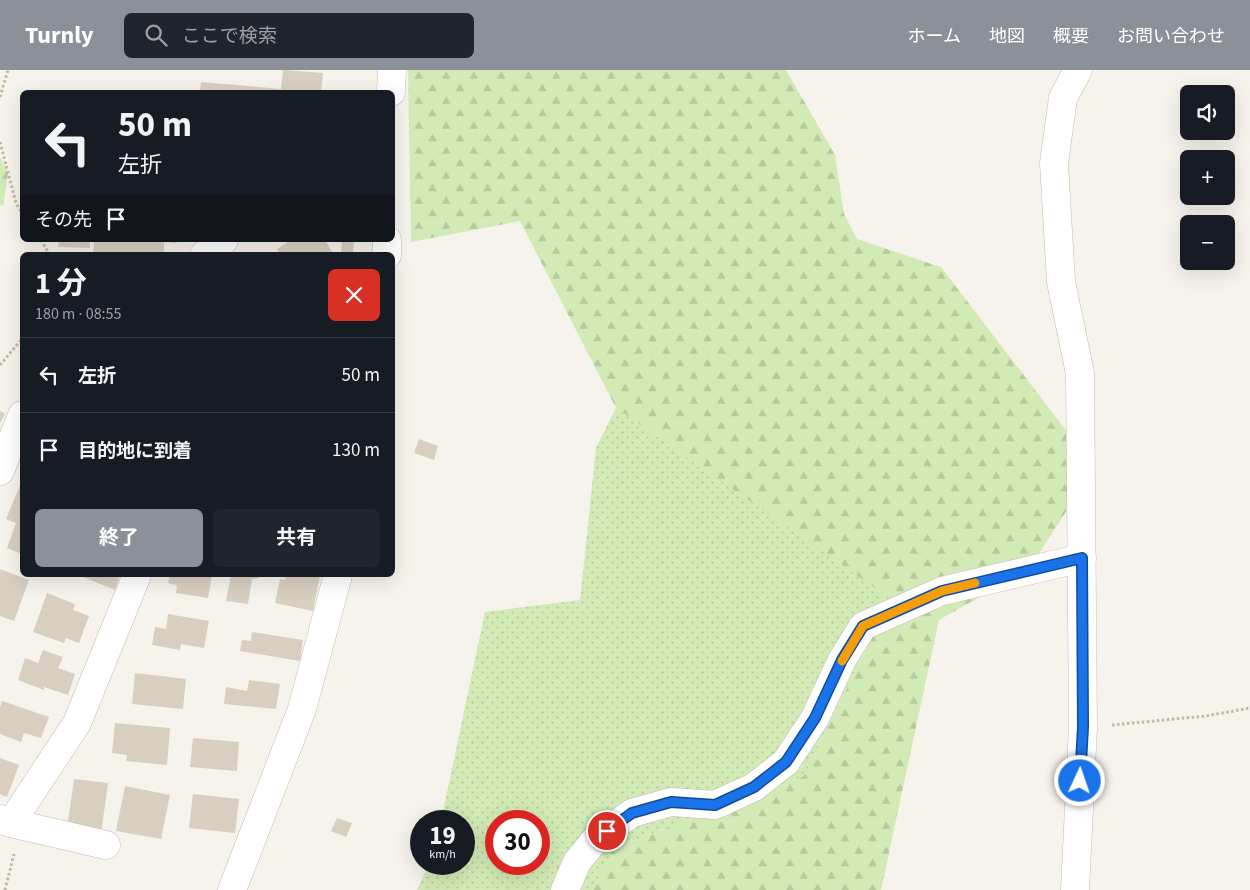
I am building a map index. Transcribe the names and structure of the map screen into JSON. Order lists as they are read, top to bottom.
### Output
{
  "page": {
    "header": "Turnly",
    "search": "ここで検索",
    "nav": [
      "ホーム",
      "地図",
      "概要",
      "お問い合わせ"
    ],
    "map_buttons": ["+", "−"],
    "turn": ["50 m", "左折"],
    "then": "その先",
    "heading": ["1 分", "180 m · 08:55"],
    "list": [
      {
        "name": "左折",
        "value": "50 m"
      },
      {
        "name": "目的地に到着",
        "value": "130 m"
      }
    ],
    "buttons": ["終了", "共有"],
    "speed": "19 km/h",
    "limit": "30"
  }
}
